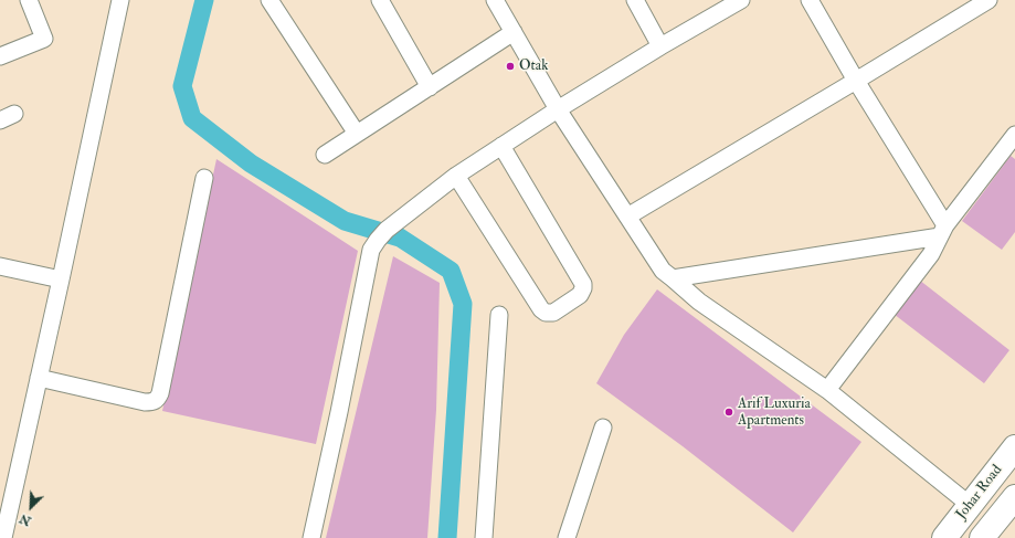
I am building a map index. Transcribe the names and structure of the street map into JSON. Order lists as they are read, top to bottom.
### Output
{
  "streets": {
    "main road": ["Johar Road"]
  },
  "places": ["Otak", "Arif Luxuria Apartments"],
  "north": "bottom left"
}
